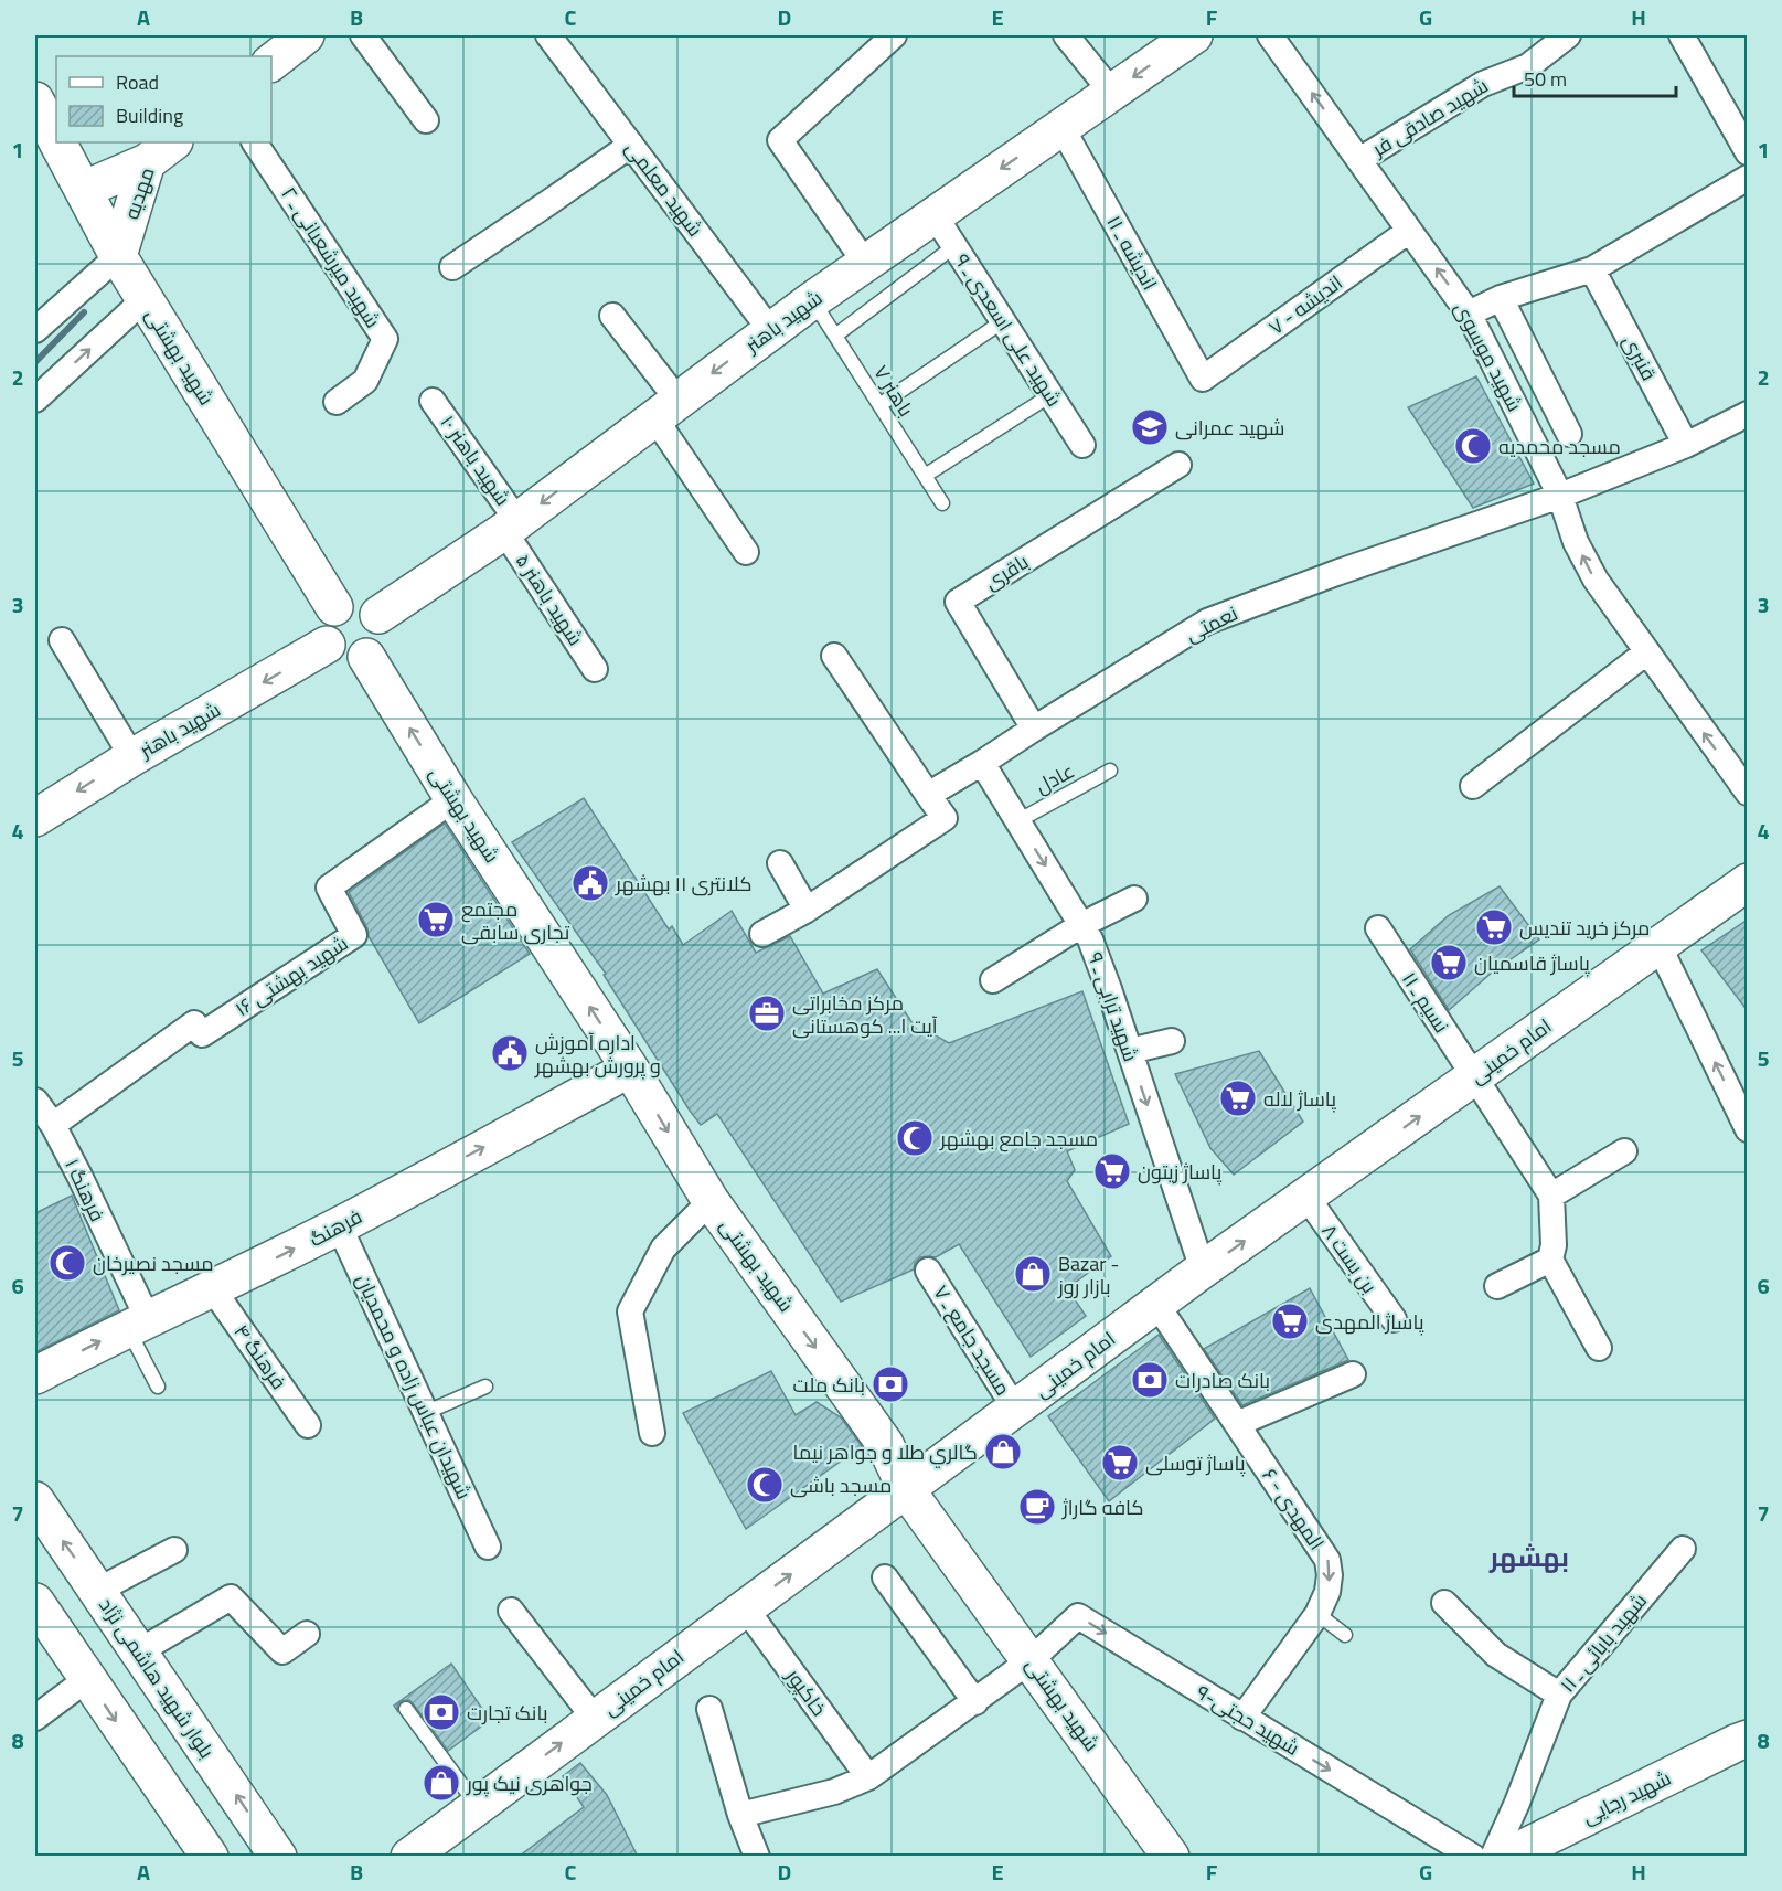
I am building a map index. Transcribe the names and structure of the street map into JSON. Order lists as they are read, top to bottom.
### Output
{
  "streets": {
    "main road": [
      "مهدیه",
      "شهید باهنر",
      "شهید بهشتی",
      "امام خمینی",
      "فرهنگ",
      "بلوار شهید هاشمی نژاد",
      "شهید رجایی"
    ],
    "street": [
      "شهید صادقی فر",
      "شهید معلمی",
      "اندیشه ـ ۱۱",
      "شهید میرشعبانی ـ ۲",
      "اندیشه - ۷",
      "شهید علی اسعدی ـ ۹",
      "شهید موسوی",
      "قنبری",
      "شهید باهنر ۱۰",
      "باقری",
      "شهید باهنر ۵",
      "نعمتی",
      "شهید بهشتی ۱۶",
      "نسیم ـ ۱۱",
      "شهید ترابی ـ ۹",
      "فرهنگ ۱",
      "بن بست ۸",
      "مسجد جامع ـ ۷",
      "فرهنگ ۴",
      "شهیدان عباس زاده و محمدیان",
      "المهدی - ۶",
      "شهید بابائی ـ ۱۱",
      "خاکپور",
      "شهید حجتی-۹"
    ],
    "lane": ["باهنر ۷", "عادل"]
  },
  "crossings": [
    ["شهید صادقی فر", "شهید موسوی"],
    ["شهید معلمی", "شهید باهنر"],
    ["مهدیه", "شهید بهشتی"],
    ["اندیشه ـ ۱۱", "اندیشه - ۷"],
    ["اندیشه ـ ۱۱", "شهید باهنر"],
    ["اندیشه - ۷", "شهید موسوی"],
    ["شهید باهنر", "شهید علی اسعدی ـ ۹"],
    ["شهید باهنر", "شهید بهشتی"],
    ["شهید باهنر", "باهنر ۷"],
    ["شهید باهنر", "شهید باهنر ۱۰"],
    ["شهید باهنر", "شهید باهنر ۵"],
    ["شهید بهشتی", "شهید بهشتی ۱۶"],
    ["شهید بهشتی", "امام خمینی"],
    ["شهید بهشتی", "فرهنگ"],
    ["شهید بهشتی", "شهید حجتی-۹"],
    ["شهید موسوی", "نعمتی"],
    ["قنبری", "نعمتی"],
    ["شهید باهنر ۱۰", "شهید باهنر ۵"],
    ["باقری", "نعمتی"],
    ["نعمتی", "شهید ترابی ـ ۹"],
    ["عادل", "شهید ترابی ـ ۹"],
    ["شهید بهشتی ۱۶", "فرهنگ ۱"],
    ["نسیم ـ ۱۱", "امام خمینی"],
    ["شهید ترابی ـ ۹", "امام خمینی"],
    ["امام خمینی", "بن بست ۸"],
    ["امام خمینی", "مسجد جامع ـ ۷"],
    ["امام خمینی", "المهدی - ۶"],
    ["امام خمینی", "خاکپور"],
    ["فرهنگ ۱", "فرهنگ"],
    ["فرهنگ", "فرهنگ ۴"],
    ["فرهنگ", "شهیدان عباس زاده و محمدیان"],
    ["المهدی - ۶", "شهید حجتی-۹"]
  ],
  "one_way": [
    "شهید باهنر",
    "شهید موسوی",
    "شهید ترابی ـ ۹",
    "امام خمینی",
    "فرهنگ",
    "المهدی - ۶",
    "شهید حجتی-۹"
  ],
  "districts": ["بهشهر"],
  "places": {
    "school or university": ["شهید عمرانی"],
    "mosque": [
      "مسجد محمدیه",
      "مسجد جامع بهشهر",
      "مسجد نصیرخان",
      "مسجد باشی"
    ],
    "public building": ["کلانتری ۱۱ بهشهر", "اداره آموزش و پرورش بهشهر"],
    "supermarket": [
      "مجتمع تجاری سابقی",
      "مرکز خرید تندیس",
      "پاساژ قاسمیان",
      "پاساژ لاله",
      "پاساژ زیتون",
      "پاساژ المهدی",
      "پاساژ توسلی"
    ],
    "office": ["مرکز مخابراتی آیت ا... کوهستانی"],
    "shop": ["Bazar - بازار روز", "گالري طلا و جواهر نيما", "جواهری نیک پور"],
    "bank": ["بانک صادرات", "بانک ملت", "بانک تجارت"],
    "cafe": ["کافه گاراژ"]
  },
  "legend": ["Road", "Building"],
  "scale_bar": "50 m",
  "grid": {
    "columns": [
      "A",
      "B",
      "C",
      "D",
      "E",
      "F",
      "G",
      "H"
    ],
    "rows": [
      "1",
      "2",
      "3",
      "4",
      "5",
      "6",
      "7",
      "8"
    ]
  }
}
